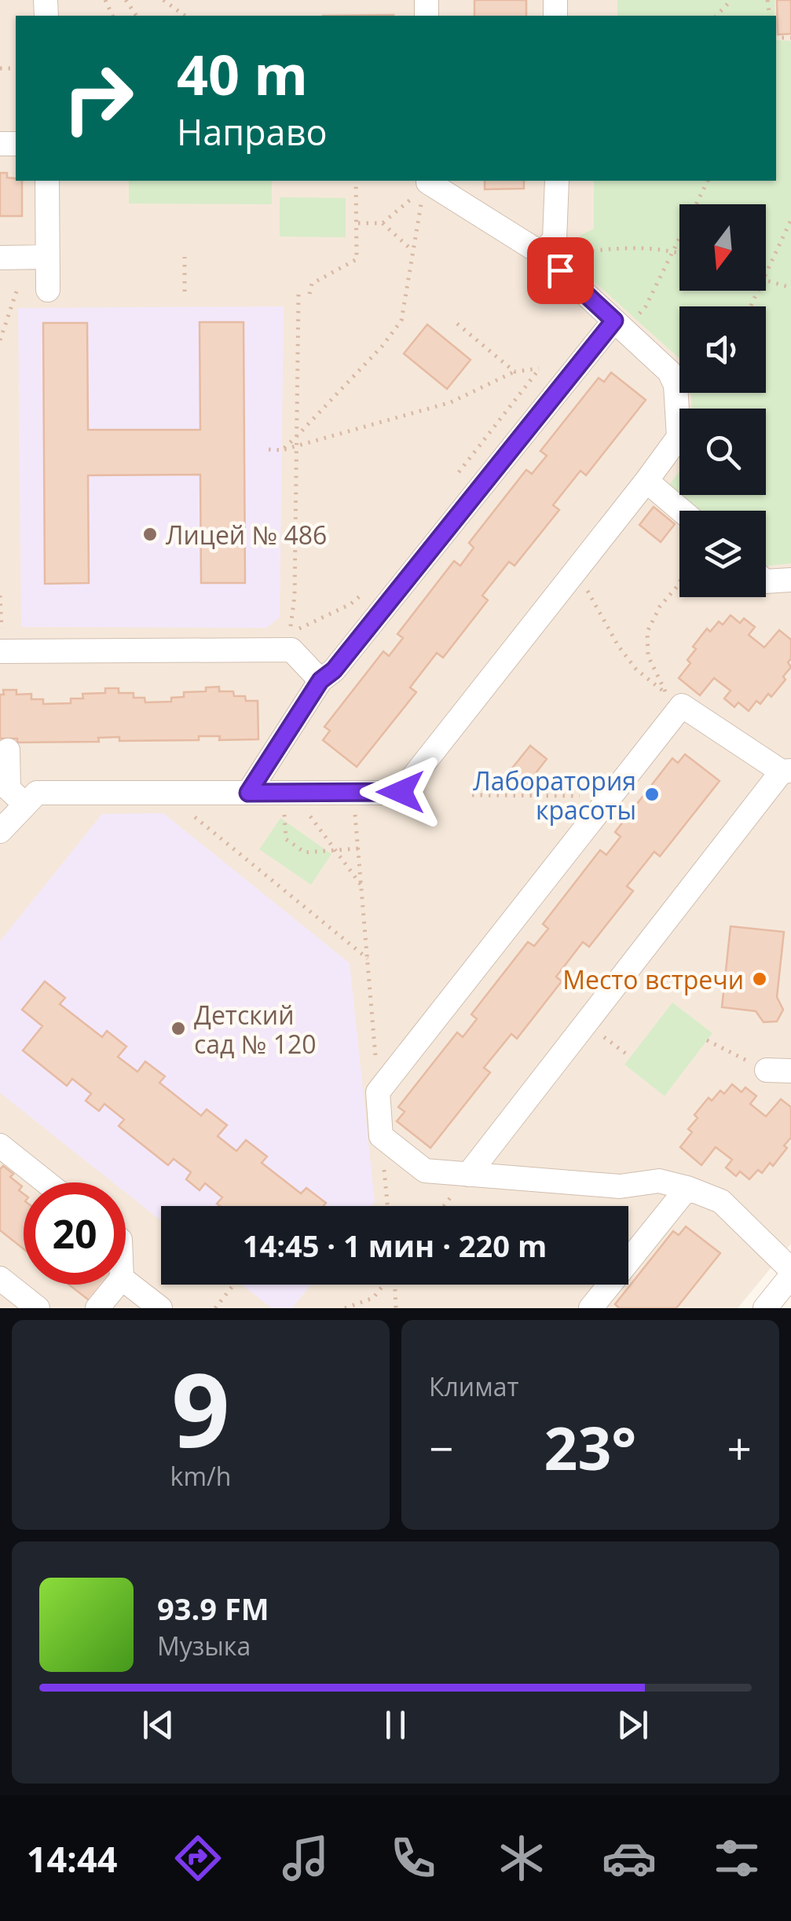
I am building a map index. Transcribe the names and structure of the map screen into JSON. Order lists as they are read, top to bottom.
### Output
{
  "places": [
    "Лицей № 486",
    "Лаборатория красоты",
    "Место встречи",
    "Детский сад № 120"
  ],
  "north": "bottom",
  "page": {
    "turn": ["40 m", "Направо"],
    "limit": "20",
    "trip": "14:45 · 1 мин · 220 m",
    "tile": [
      ["9", "km/h"],
      "Климат"
    ],
    "heat": ["−", "23°", "+"],
    "song": ["93.9 FM", "Музыка"],
    "tabs": "14:44"
  }
}
